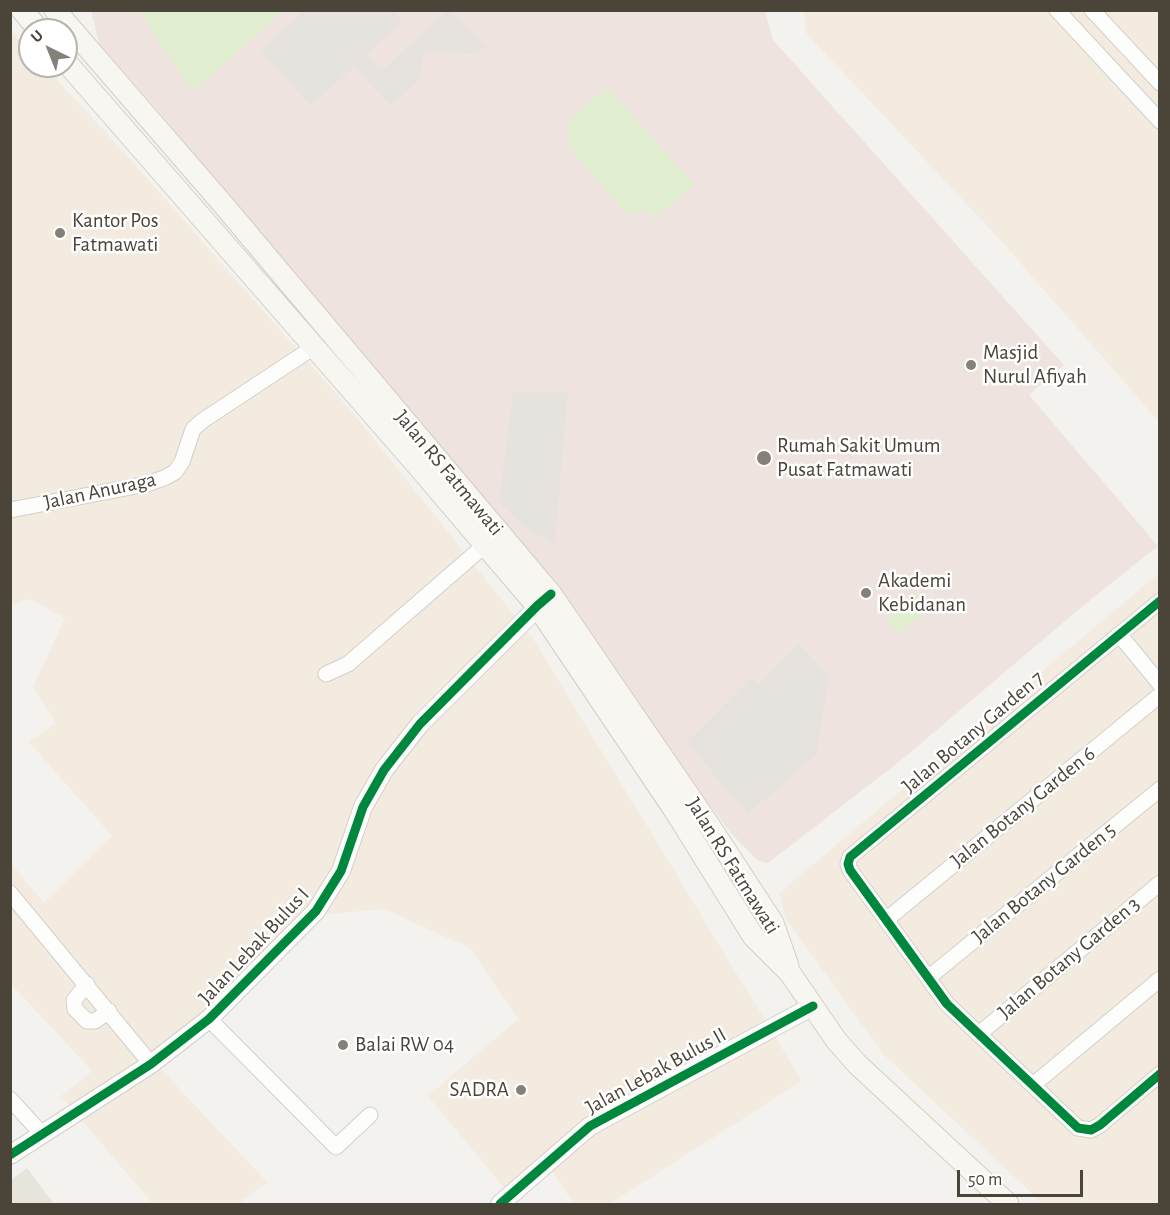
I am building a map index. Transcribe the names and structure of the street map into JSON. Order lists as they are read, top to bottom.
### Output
{
  "streets": {
    "main road": ["Jalan RS Fatmawati"],
    "street": [
      "Jalan Anuraga",
      "Jalan Botany Garden 7",
      "Jalan Botany Garden 6",
      "Jalan Botany Garden 5",
      "Jalan Lebak Bulus I",
      "Jalan Botany Garden 3",
      "Jalan Lebak Bulus II"
    ]
  },
  "crossings": [
    ["Jalan RS Fatmawati", "Jalan Anuraga"],
    ["Jalan RS Fatmawati", "Jalan Lebak Bulus I"],
    ["Jalan RS Fatmawati", "Jalan Lebak Bulus II"],
    ["Jalan Botany Garden 7", "Jalan Botany Garden 6"]
  ],
  "places": [
    "Kantor Pos Fatmawati",
    "Masjid Nurul Afiyah",
    "Rumah Sakit Umum Pusat Fatmawati",
    "Akademi Kebidanan",
    "Balai RW 04",
    "SADRA"
  ],
  "scale_bar": "50 m",
  "north": "top left"
}
